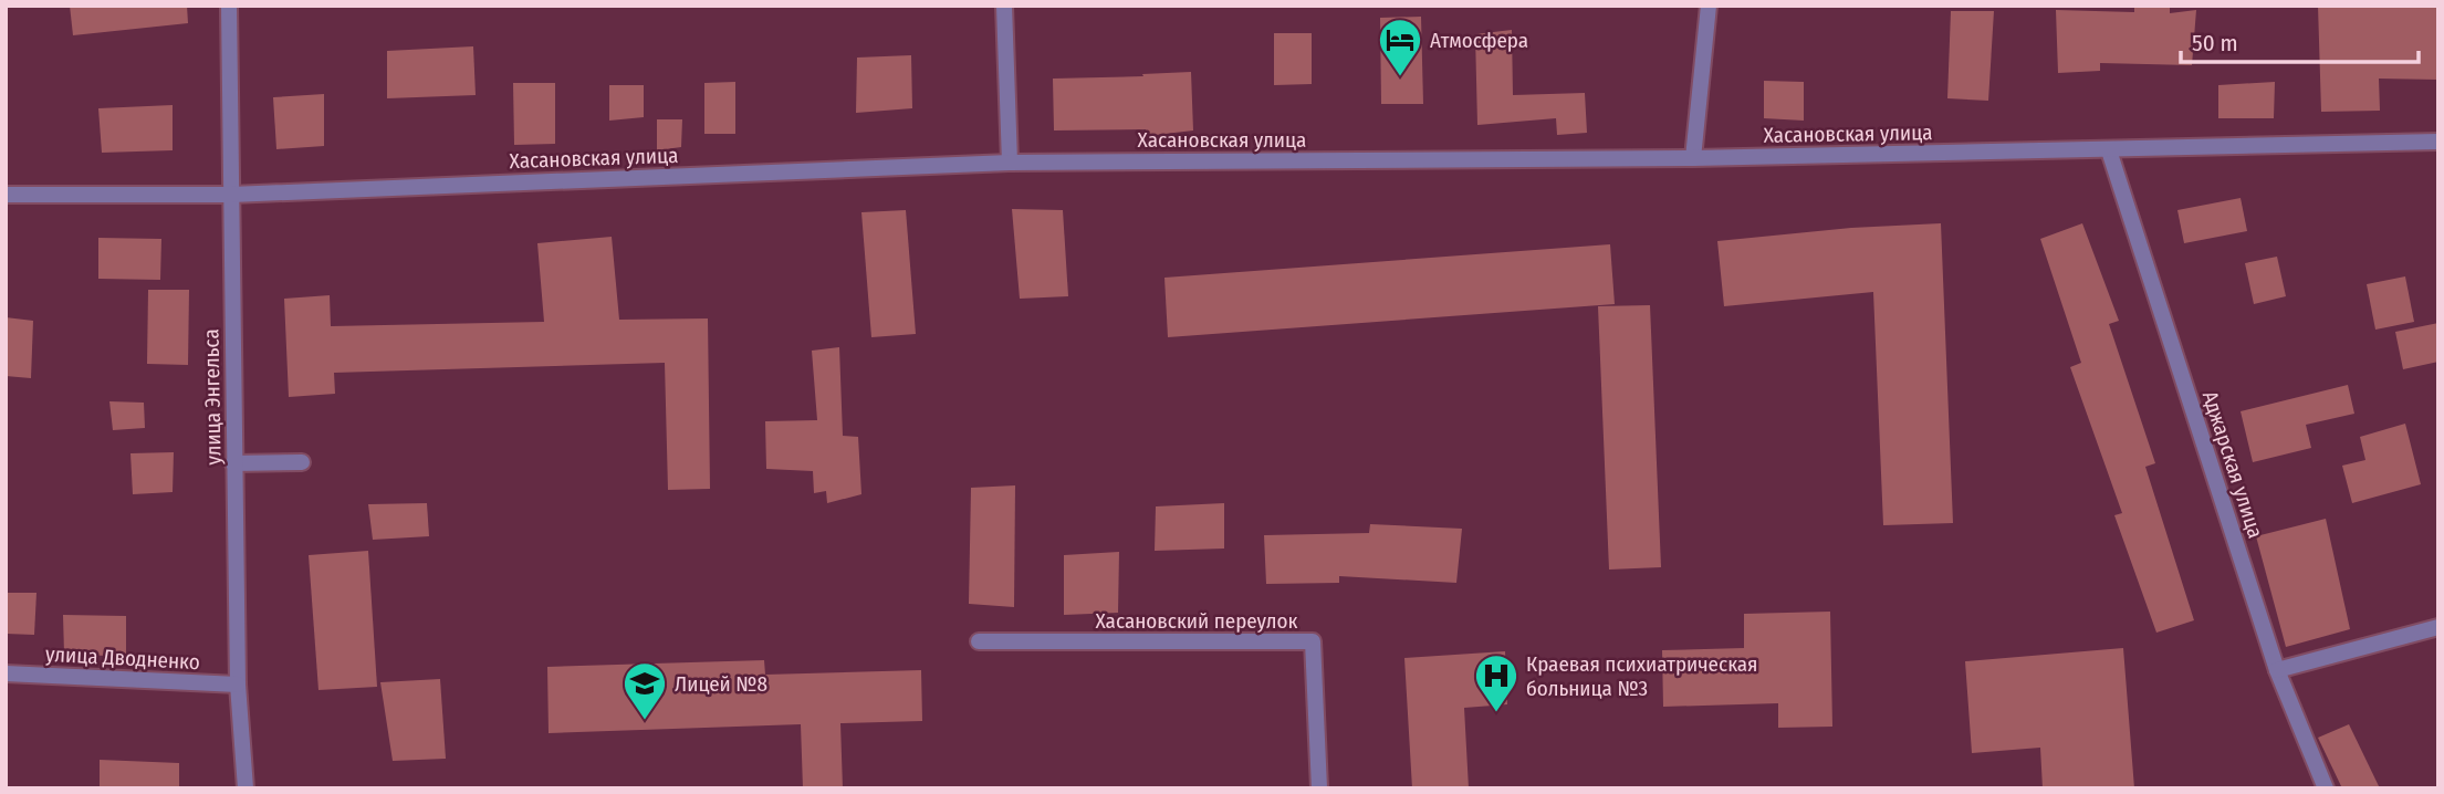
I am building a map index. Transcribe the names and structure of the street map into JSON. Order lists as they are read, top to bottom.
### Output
{
  "streets": {
    "street": [
      "Хасановская улица",
      "улица Энгельса",
      "Аджарская улица",
      "Хасановский переулок",
      "улица Дводненко"
    ]
  },
  "crossings": [
    ["Хасановская улица", "улица Энгельса"],
    ["Хасановская улица", "Аджарская улица"],
    ["улица Энгельса", "улица Дводненко"]
  ],
  "places": {
    "hotel": ["Атмосфера"],
    "hospital": ["Краевая психиатрическая больница №3"],
    "school or university": ["Лицей №8"]
  },
  "scale_bar": "50 m"
}
